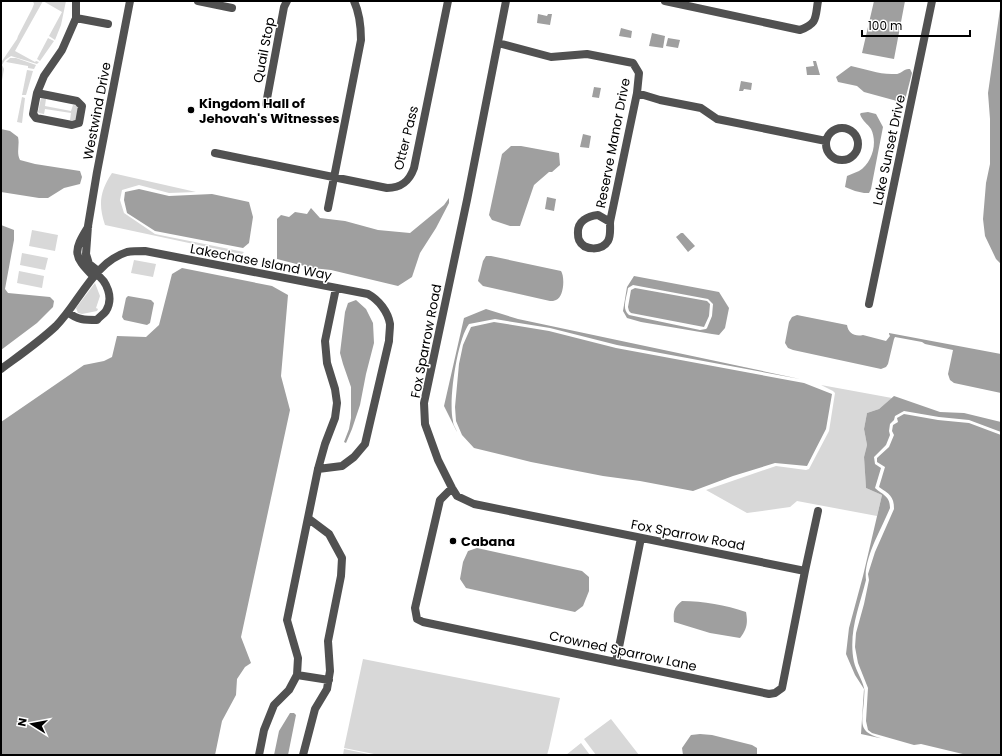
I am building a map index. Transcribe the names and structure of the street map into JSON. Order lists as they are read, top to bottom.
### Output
{
  "streets": {
    "street": [
      "Quail Stop",
      "Westwind Drive",
      "Otter Pass",
      "Reserve Manor Drive",
      "Lake Sunset Drive",
      "Lakechase Island Way",
      "Fox Sparrow Road",
      "Crowned Sparrow Lane"
    ]
  },
  "crossings": [
    ["Westwind Drive", "Lakechase Island Way"],
    ["Reserve Manor Drive", "Fox Sparrow Road"],
    ["Fox Sparrow Road", "Crowned Sparrow Lane"]
  ],
  "places": ["Kingdom Hall of Jehovah's Witnesses", "Cabana"],
  "scale_bar": "100 m",
  "north": "left"
}
